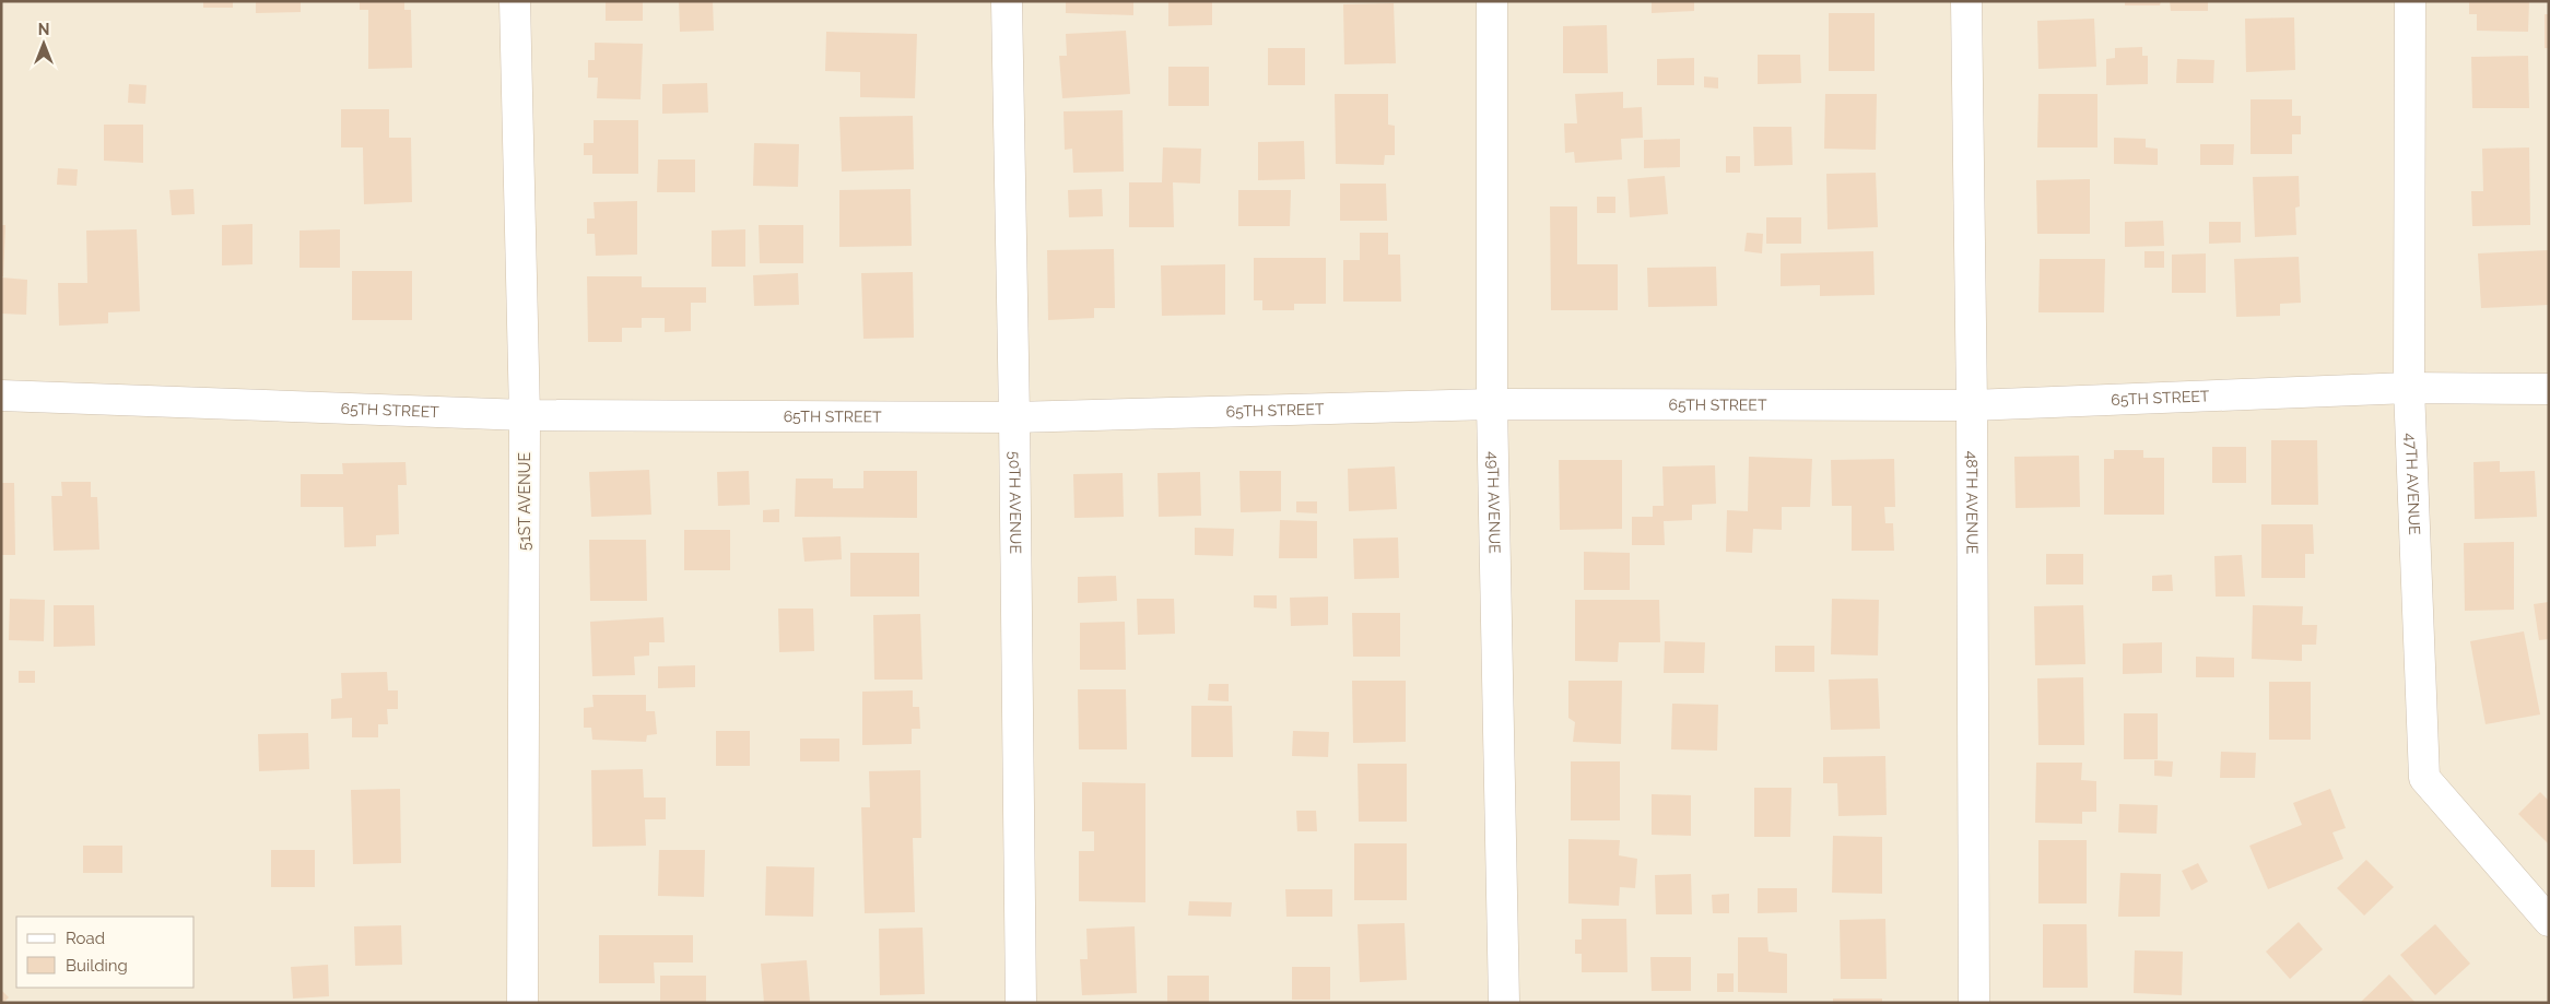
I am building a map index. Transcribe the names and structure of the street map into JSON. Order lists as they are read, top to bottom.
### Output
{
  "streets": {
    "street": [
      "65TH STREET",
      "47TH AVENUE",
      "51ST AVENUE",
      "50TH AVENUE",
      "48TH AVENUE",
      "49TH AVENUE"
    ]
  },
  "crossings": [
    ["65TH STREET", "47TH AVENUE"],
    ["65TH STREET", "51ST AVENUE"],
    ["65TH STREET", "50TH AVENUE"],
    ["65TH STREET", "48TH AVENUE"],
    ["65TH STREET", "49TH AVENUE"]
  ],
  "legend": ["Road", "Building"],
  "north": "top"
}
